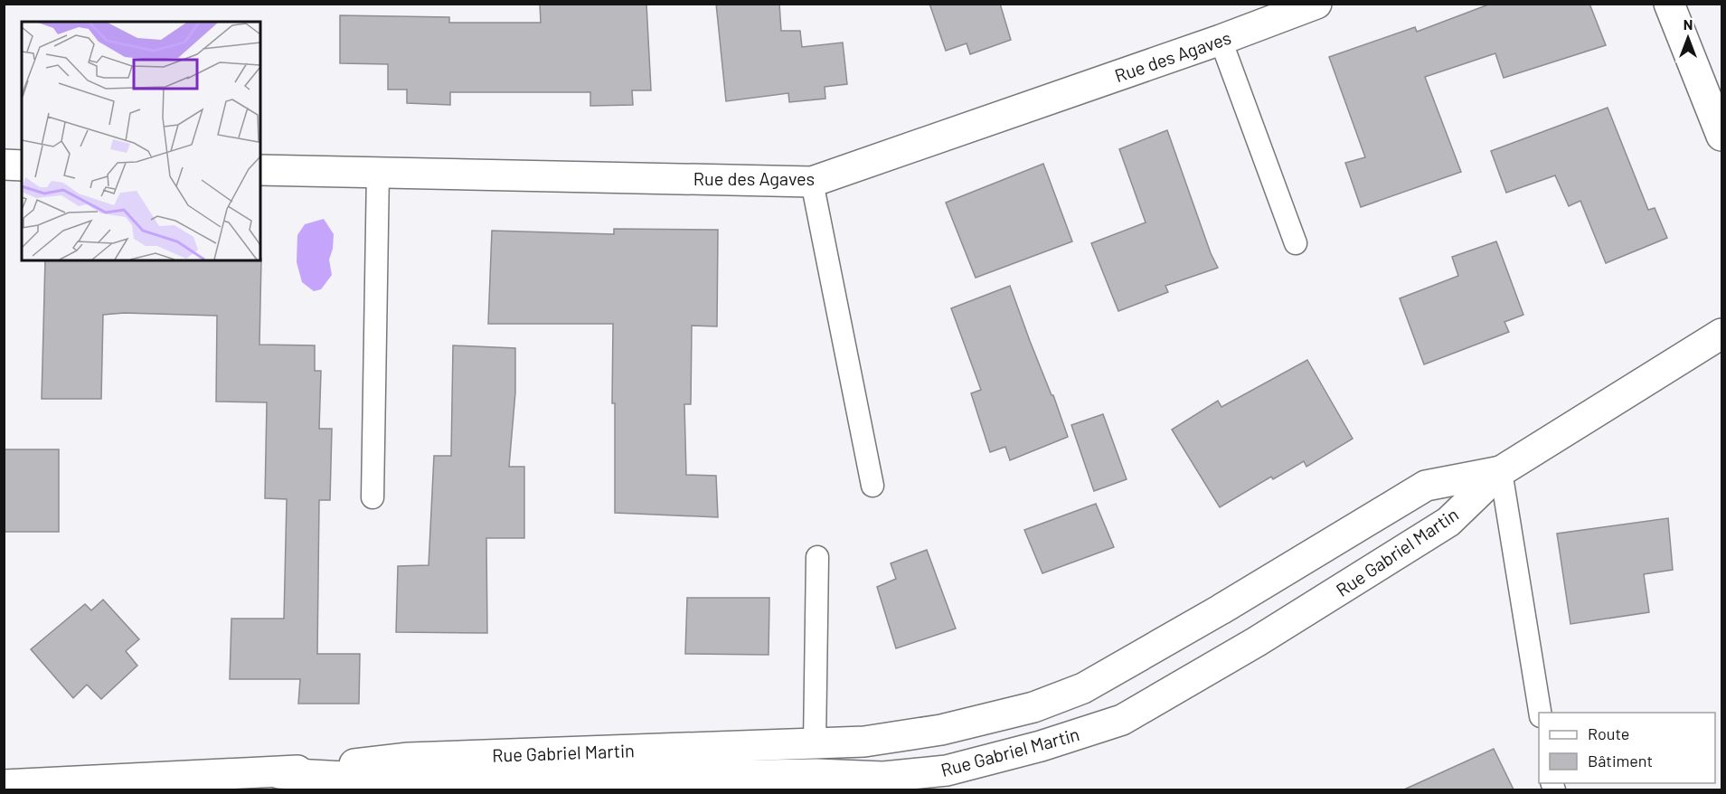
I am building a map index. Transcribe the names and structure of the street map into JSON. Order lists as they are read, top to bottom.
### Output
{
  "streets": {
    "main road": ["Rue des Agaves", "Rue Gabriel Martin"]
  },
  "legend": ["Route", "Bâtiment"],
  "north": "top"
}
